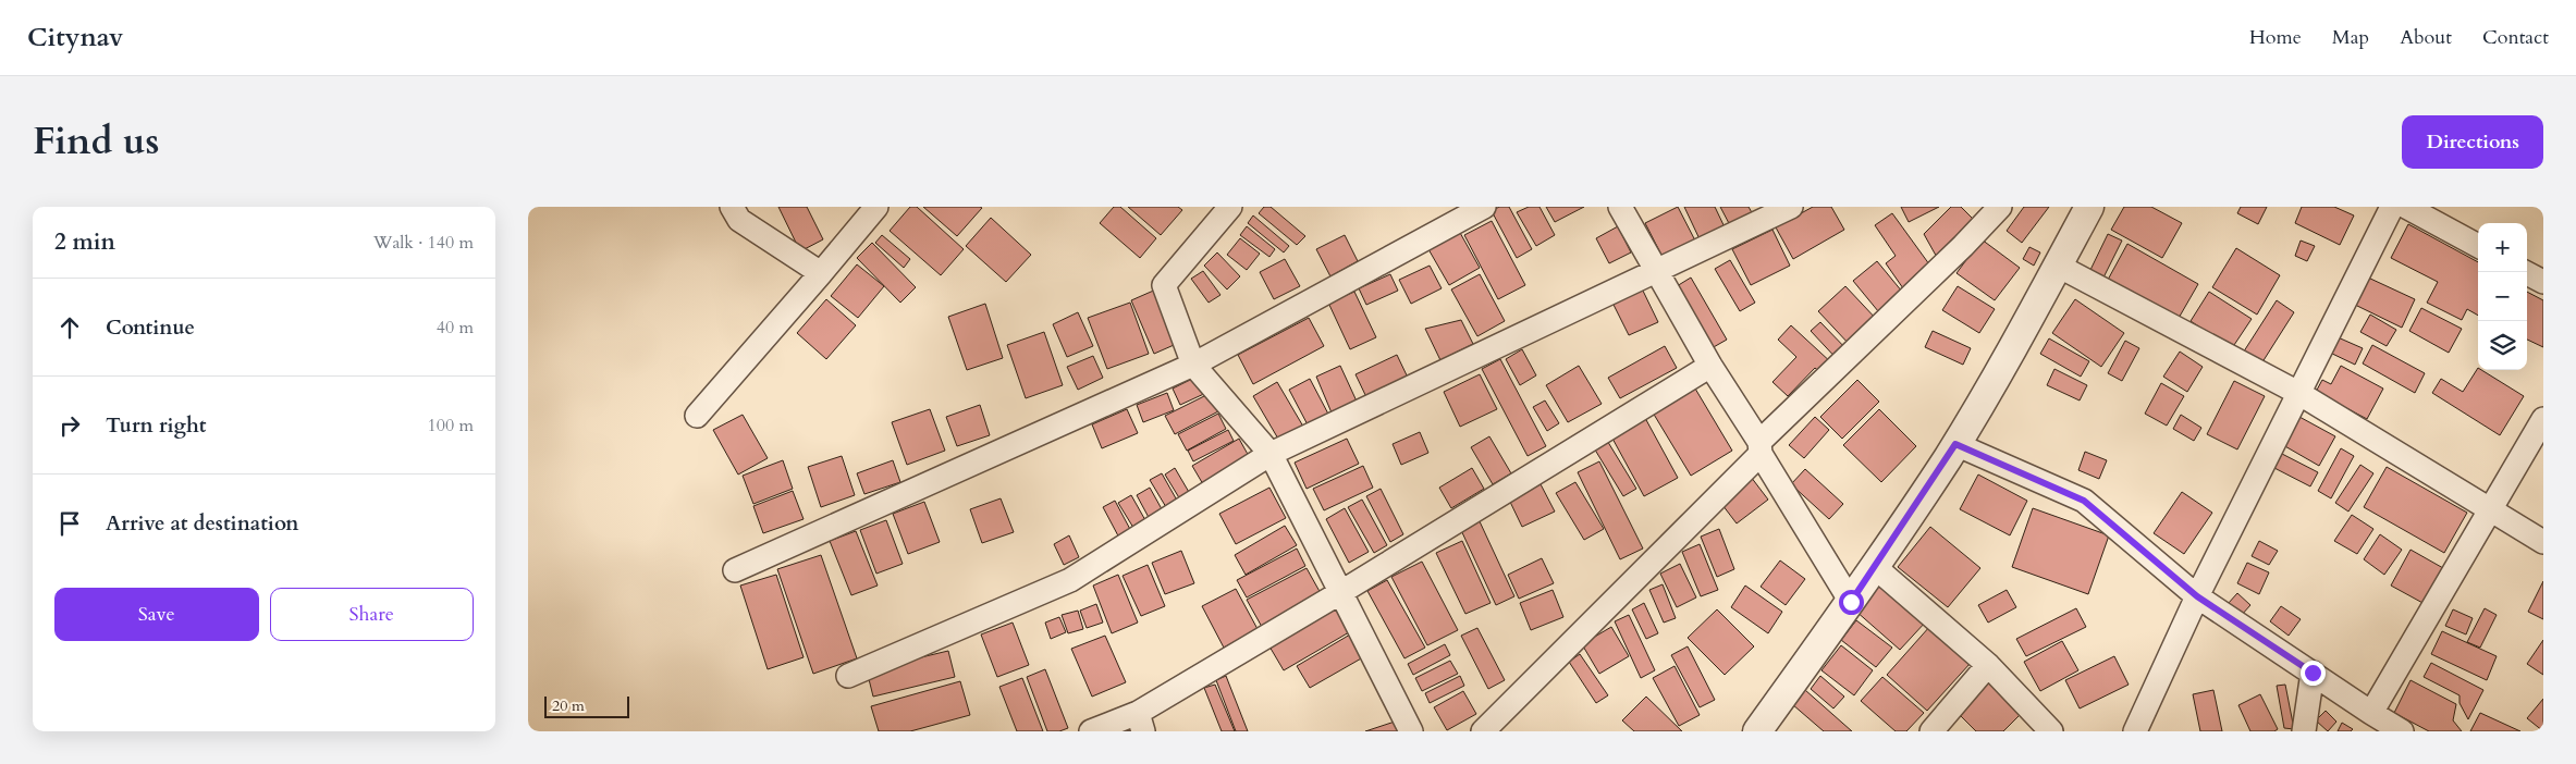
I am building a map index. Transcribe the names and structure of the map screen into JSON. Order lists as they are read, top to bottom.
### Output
{
  "scale_bar": "20 m",
  "page": {
    "header": "Citynav",
    "nav": [
      "Home",
      "Map",
      "About",
      "Contact"
    ],
    "title": "Find us",
    "buttons": [
      "Directions",
      ["Save", "Share"]
    ],
    "heading": ["2 min", "Walk · 140 m"],
    "map_buttons": ["+", "−"],
    "list": [
      ["Continue", "40 m"],
      ["Turn right", "100 m"],
      "Arrive at destination"
    ],
    "scale": "20 m"
  }
}
